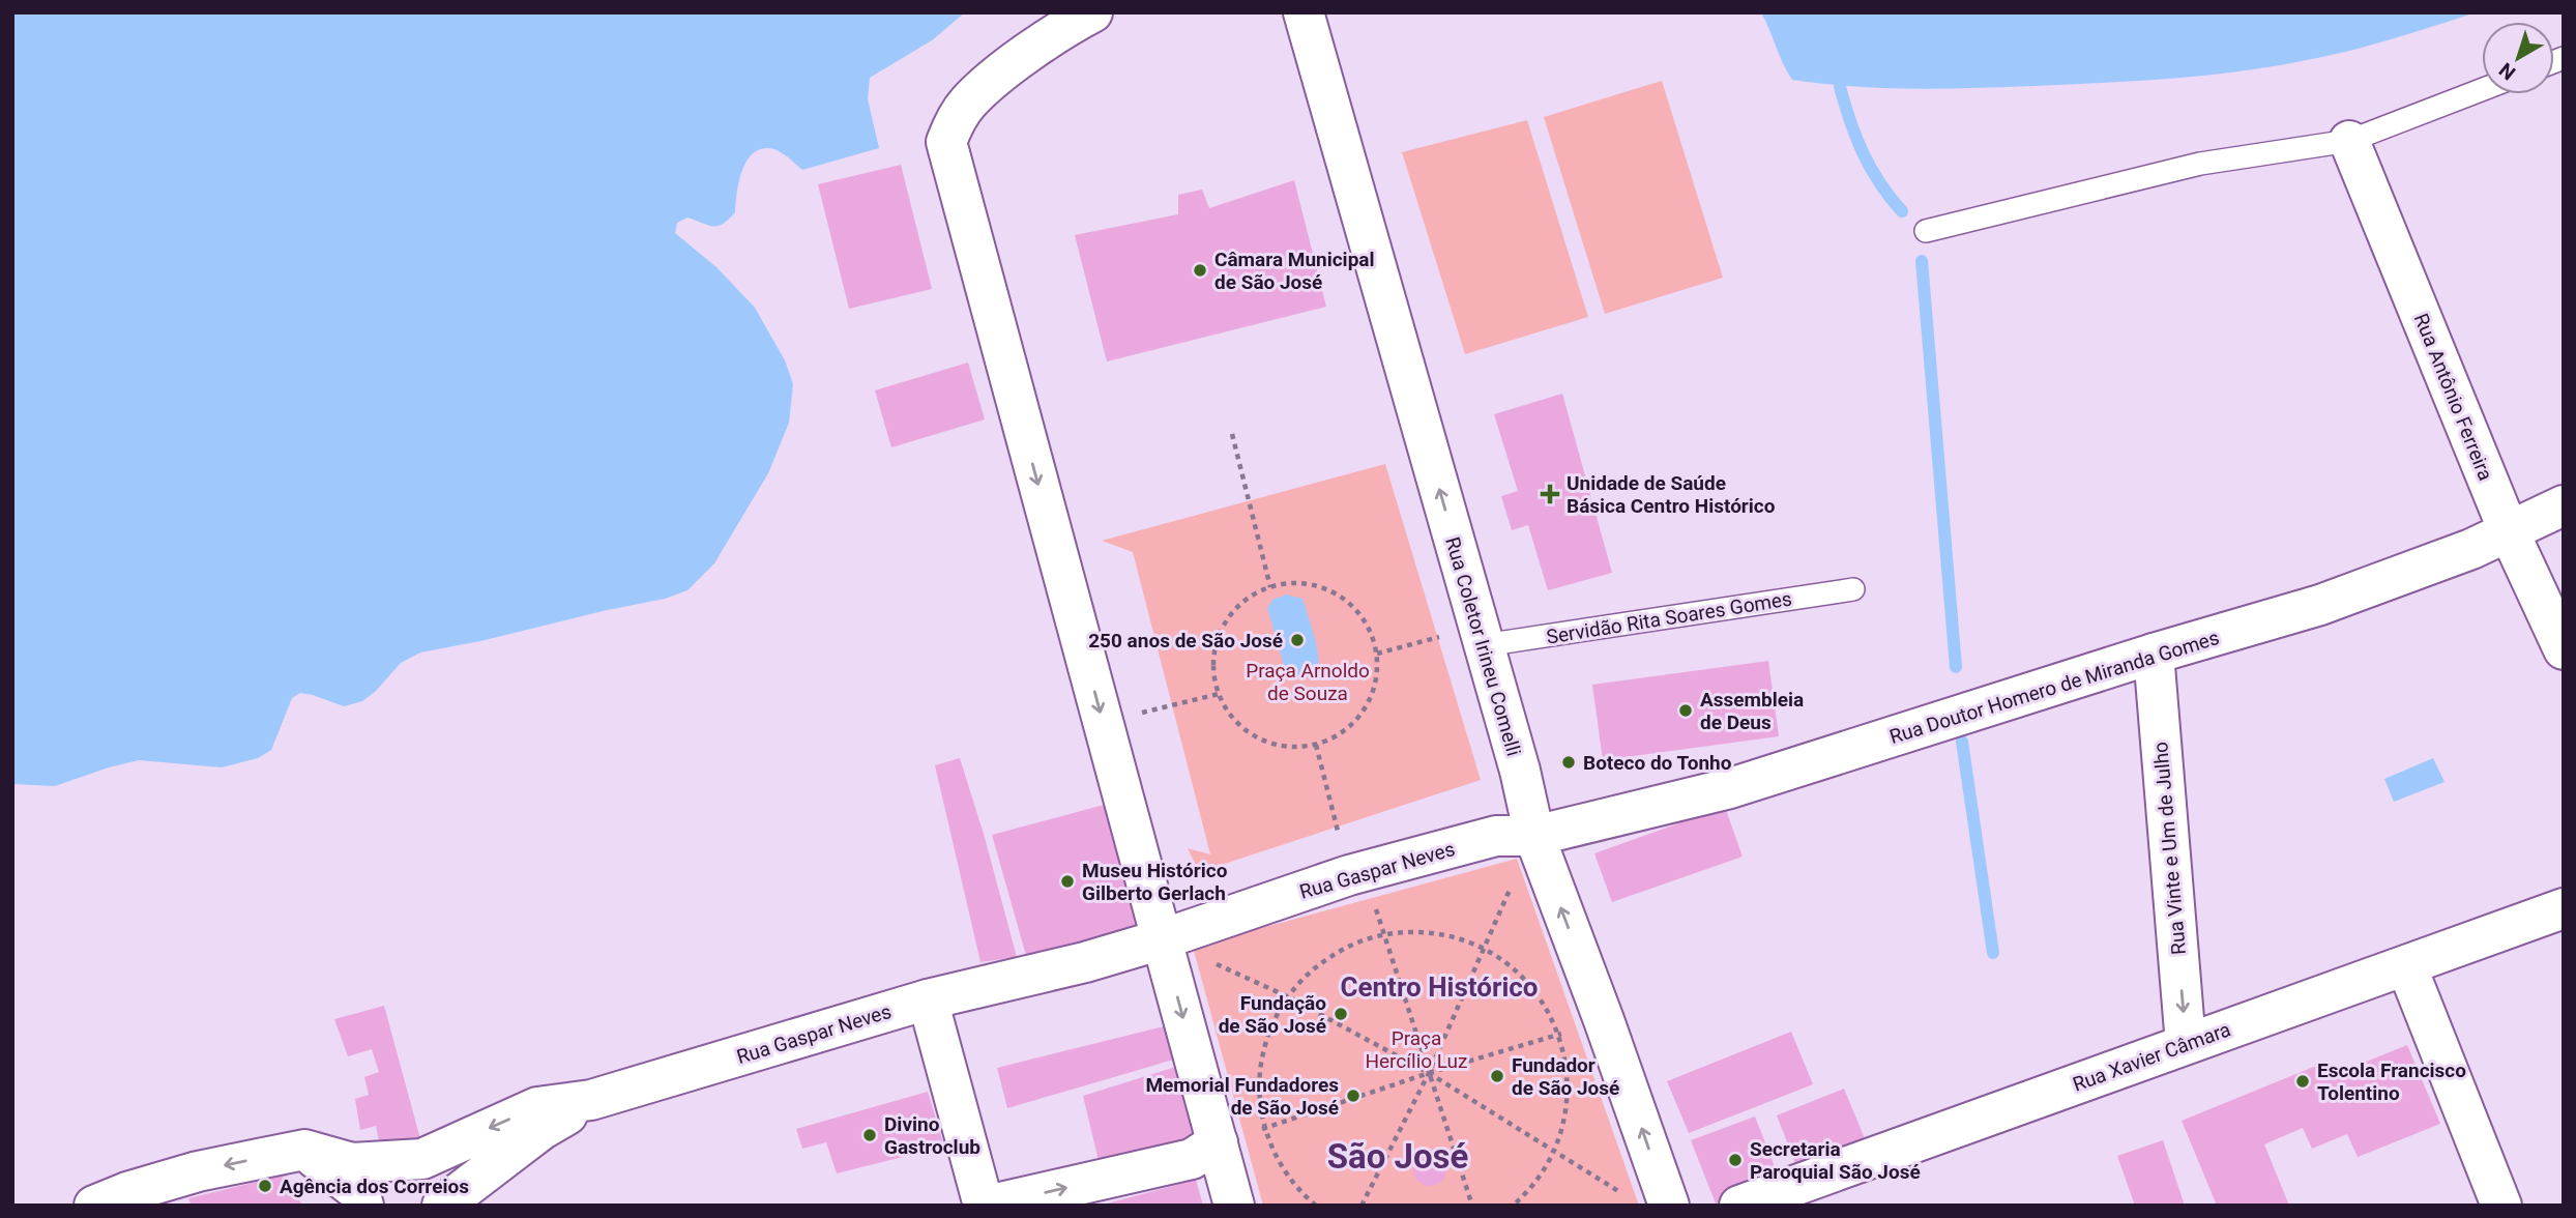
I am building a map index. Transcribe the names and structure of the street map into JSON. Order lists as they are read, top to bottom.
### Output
{
  "streets": {
    "street": [
      "Rua Antônio Ferreira",
      "Rua Coletor Irineu Comelli",
      "Rua Doutor Homero de Miranda Gomes",
      "Rua Vinte e Um de Julho",
      "Rua Gaspar Neves",
      "Rua Xavier Câmara"
    ],
    "lane": ["Servidão Rita Soares Gomes"]
  },
  "crossings": [
    ["Rua Antônio Ferreira", "Rua Doutor Homero de Miranda Gomes"],
    ["Servidão Rita Soares Gomes", "Rua Coletor Irineu Comelli"],
    ["Rua Coletor Irineu Comelli", "Rua Doutor Homero de Miranda Gomes"],
    ["Rua Coletor Irineu Comelli", "Rua Gaspar Neves"],
    ["Rua Doutor Homero de Miranda Gomes", "Rua Vinte e Um de Julho"],
    ["Rua Doutor Homero de Miranda Gomes", "Rua Gaspar Neves"],
    ["Rua Vinte e Um de Julho", "Rua Xavier Câmara"]
  ],
  "one_way": ["Rua Coletor Irineu Comelli", "Rua Vinte e Um de Julho"],
  "districts": ["Centro Histórico", "São José"],
  "parks": ["Praça Arnoldo de Souza", "Praça Hercílio Luz"],
  "places": {
    "other": [
      "Câmara Municipal de São José",
      "250 anos de São José",
      "Assembleia de Deus",
      "Boteco do Tonho",
      "Museu Histórico Gilberto Gerlach",
      "Fundação de São José",
      "Fundador de São José",
      "Escola Francisco Tolentino",
      "Memorial Fundadores de São José",
      "Divino Gastroclub",
      "Secretaria Paroquial São José",
      "Agência dos Correios"
    ],
    "health": ["Unidade de Saúde Básica Centro Histórico"]
  },
  "north": "bottom left"
}
